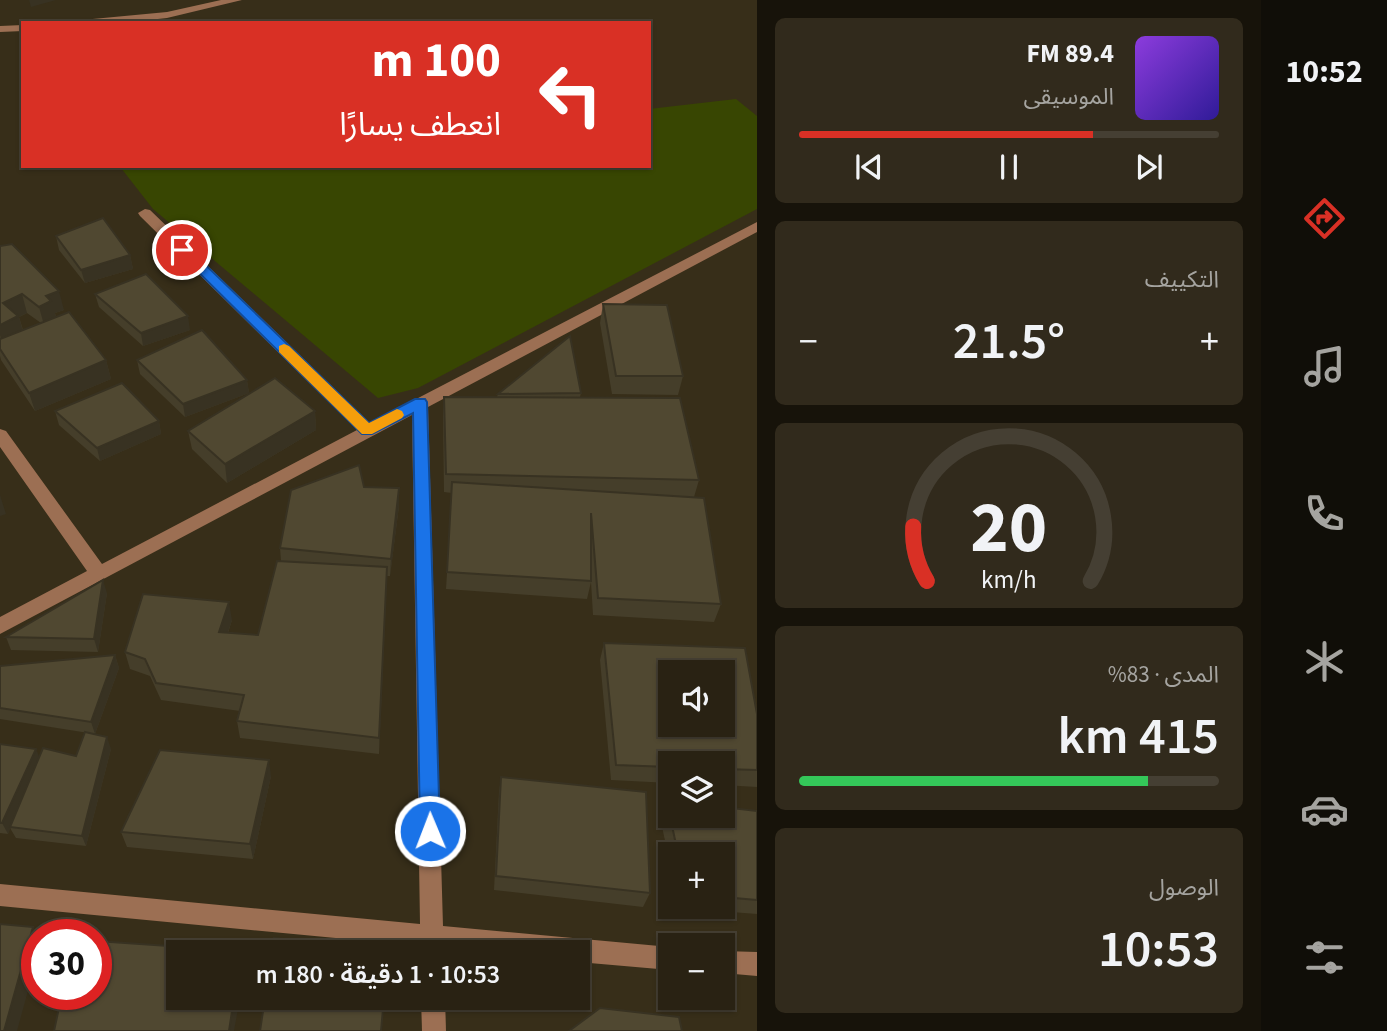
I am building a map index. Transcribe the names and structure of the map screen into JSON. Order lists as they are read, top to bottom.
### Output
{
  "page": {
    "tabs": "10:52",
    "turn": ["100 m", "انعطف يسارًا"],
    "song": ["89.4 FM", "الموسيقى"],
    "tile": [
      "التكييف",
      ["المدى · 83%", "415 km"],
      ["الوصول", "10:53"]
    ],
    "heat": ["−", "21.5°", "+"],
    "map_buttons": ["+", "−"],
    "limit": "30",
    "trip": "10:53 · 1 دقيقة · 180 m",
    "gauge": ["20", "km/h"]
  }
}
